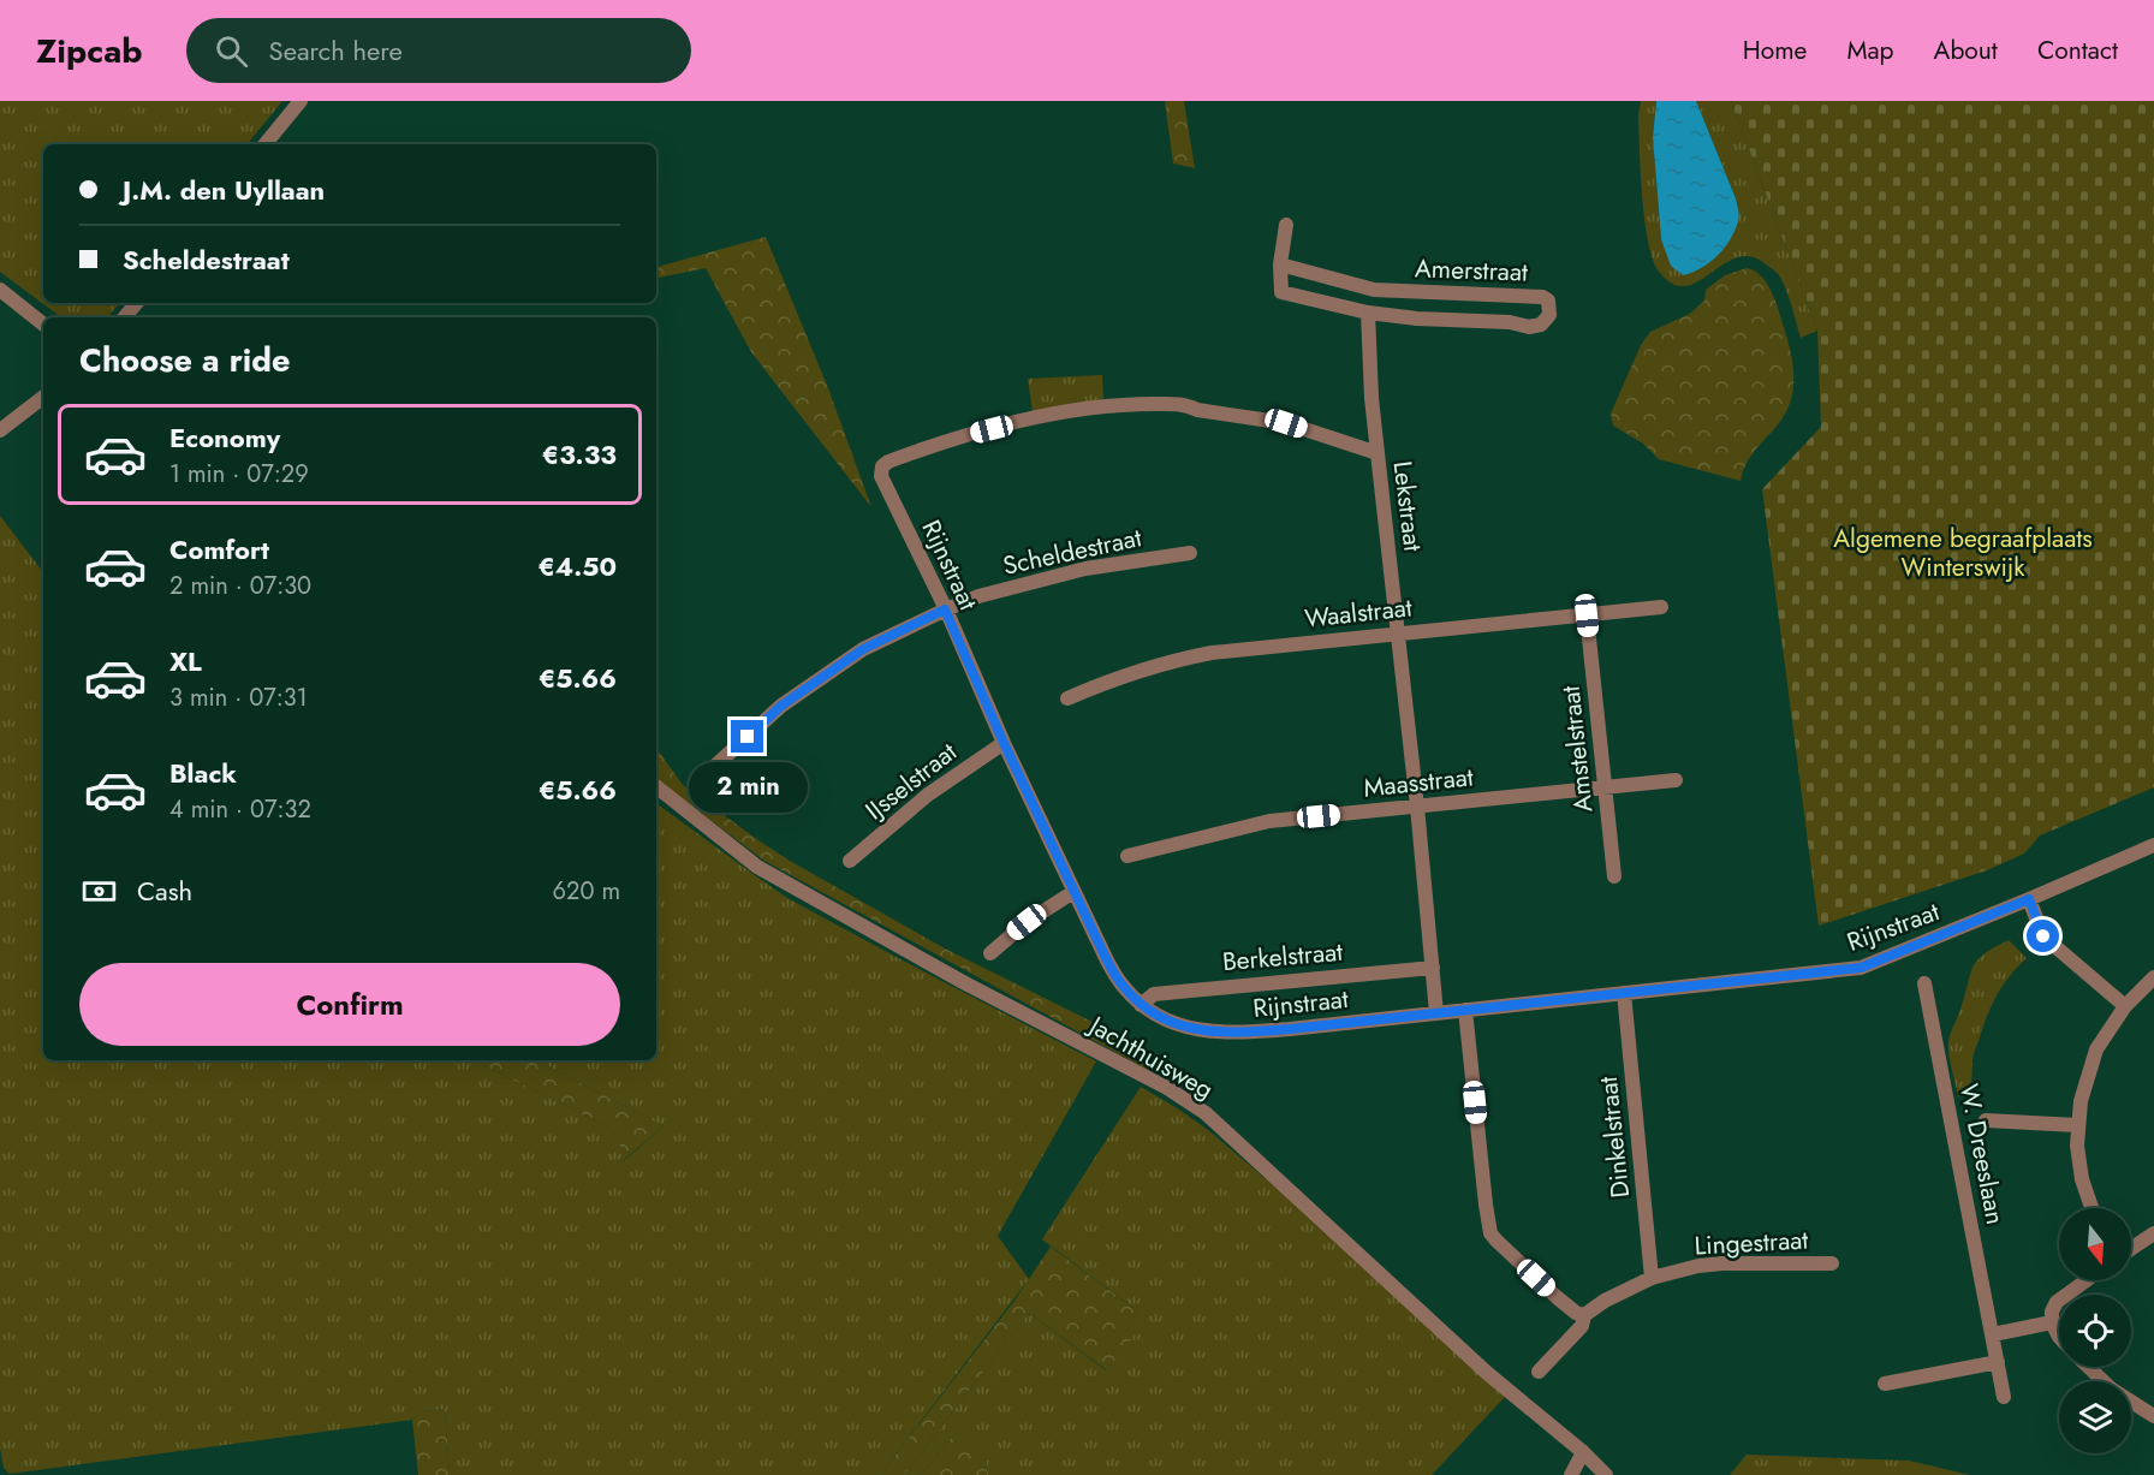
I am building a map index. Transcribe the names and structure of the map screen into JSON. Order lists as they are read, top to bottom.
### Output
{
  "streets": {
    "street": [
      "Amerstraat",
      "Lekstraat",
      "Scheldestraat",
      "Rijnstraat",
      "Waalstraat",
      "Amstelstraat",
      "IJsselstraat",
      "Maasstraat",
      "Berkelstraat",
      "Jachthuisweg",
      "Dinkelstraat",
      "W. Dreeslaan",
      "Lingestraat"
    ]
  },
  "crossings": [
    ["Lekstraat", "Rijnstraat"],
    ["Lekstraat", "Waalstraat"],
    ["Lekstraat", "Maasstraat"],
    ["Lekstraat", "Berkelstraat"],
    ["Scheldestraat", "Rijnstraat"],
    ["Rijnstraat", "IJsselstraat"],
    ["Rijnstraat", "Berkelstraat"],
    ["Rijnstraat", "Dinkelstraat"],
    ["Waalstraat", "Amstelstraat"],
    ["Amstelstraat", "Maasstraat"],
    ["Dinkelstraat", "Lingestraat"]
  ],
  "parks": ["Algemene begraafplaats Winterswijk"],
  "north": "bottom",
  "page": {
    "header": "Zipcab",
    "search": "Search here",
    "nav": [
      "Home",
      "Map",
      "About",
      "Contact"
    ],
    "banner": ["J.M. den Uyllaan", "Scheldestraat"],
    "heading": "Choose a ride",
    "list": [
      {
        "name": "Economy",
        "note": "1 min · 07:29",
        "value": "€3.33"
      },
      {
        "name": "Comfort",
        "note": "2 min · 07:30",
        "value": "€4.50"
      },
      {
        "name": "XL",
        "note": "3 min · 07:31",
        "value": "€5.66"
      },
      {
        "name": "Black",
        "note": "4 min · 07:32",
        "value": "€5.66"
      }
    ],
    "bubble": "2 min",
    "pay": ["Cash", "620 m"],
    "buttons": "Confirm"
  }
}
